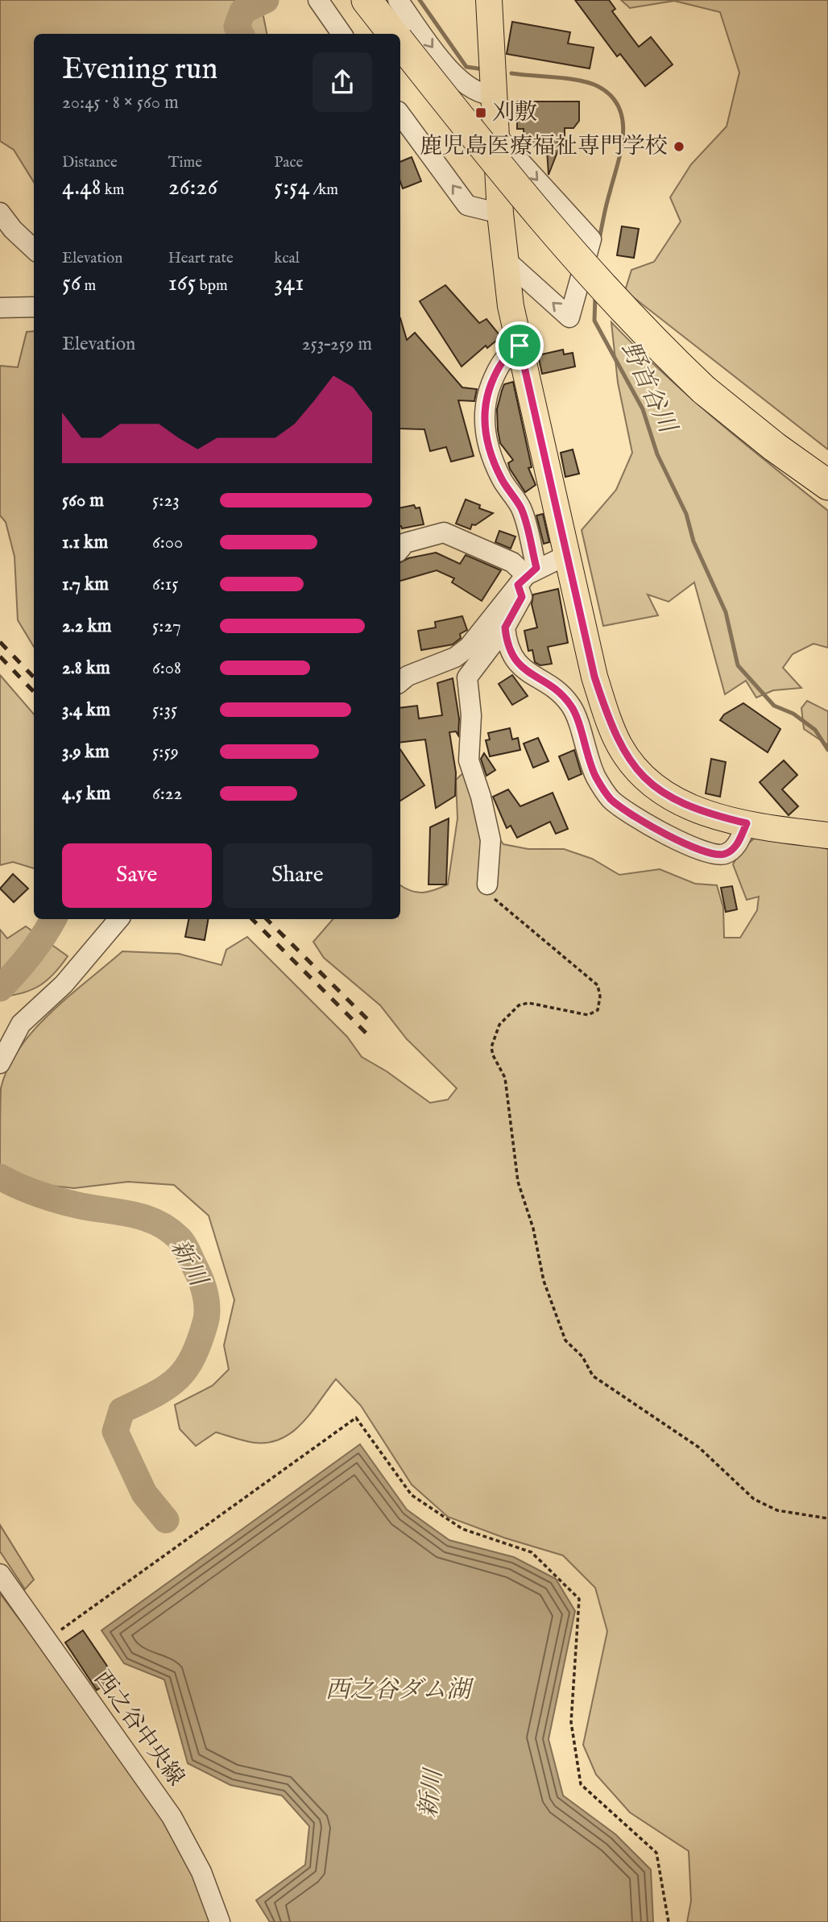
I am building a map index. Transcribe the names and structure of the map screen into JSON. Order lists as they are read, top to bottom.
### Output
{
  "streets": {
    "street": ["西之谷中央線"]
  },
  "water": ["野首谷川", "新川", "西之谷ダム湖"],
  "places": {
    "transit": ["刈敷"],
    "other": ["鹿児島医療福祉専門学校"]
  },
  "page": {
    "heading": ["Evening run", "20:45 · 8 × 560 m"],
    "stats": [
      ["Distance", "4.48 km"],
      ["Time", "26:26"],
      ["Pace", "5:54 /km"],
      ["Elevation", "56 m"],
      ["Heart rate", "165 bpm"],
      ["kcal", "341"]
    ],
    "chart": ["Elevation", "253–259 m"],
    "list": [
      {
        "name": "560 m",
        "note": "5:23"
      },
      {
        "name": "1.1 km",
        "note": "6:00"
      },
      {
        "name": "1.7 km",
        "note": "6:15"
      },
      {
        "name": "2.2 km",
        "note": "5:27"
      },
      {
        "name": "2.8 km",
        "note": "6:08"
      },
      {
        "name": "3.4 km",
        "note": "5:35"
      },
      {
        "name": "3.9 km",
        "note": "5:59"
      },
      {
        "name": "4.5 km",
        "note": "6:22"
      }
    ],
    "buttons": ["Save", "Share"]
  }
}
